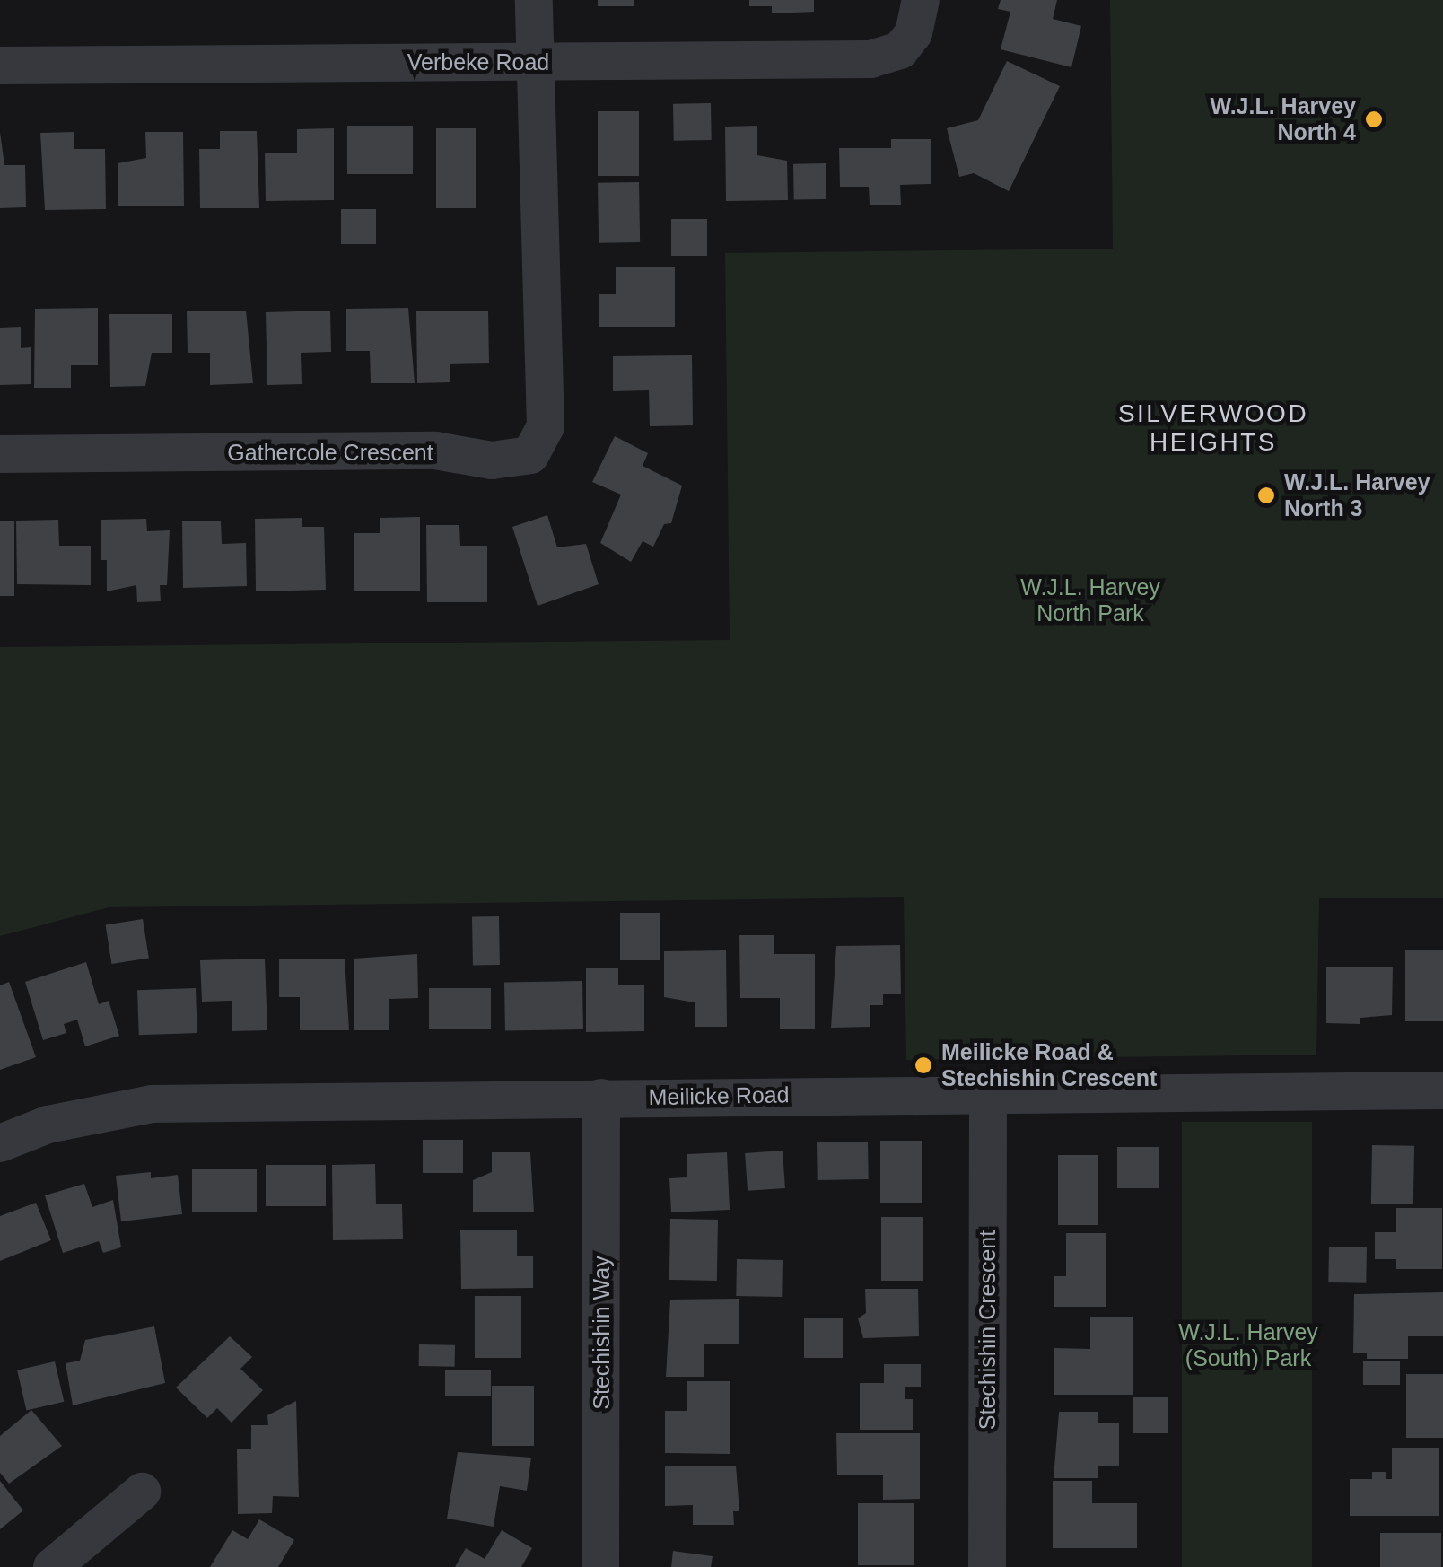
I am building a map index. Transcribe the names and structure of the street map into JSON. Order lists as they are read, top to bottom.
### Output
{
  "streets": {
    "street": [
      "Verbeke Road",
      "Gathercole Crescent",
      "Meilicke Road",
      "Stechishin Crescent",
      "Stechishin Way"
    ]
  },
  "crossings": [
    ["Verbeke Road", "Gathercole Crescent"],
    ["Meilicke Road", "Stechishin Crescent"],
    ["Meilicke Road", "Stechishin Way"]
  ],
  "districts": ["SILVERWOOD HEIGHTS"],
  "parks": ["W.J.L. Harvey North Park", "W.J.L. Harvey (South) Park"],
  "places": ["W.J.L. Harvey North 4", "W.J.L. Harvey North 3", "Meilicke Road & Stechishin Crescent"]
}
